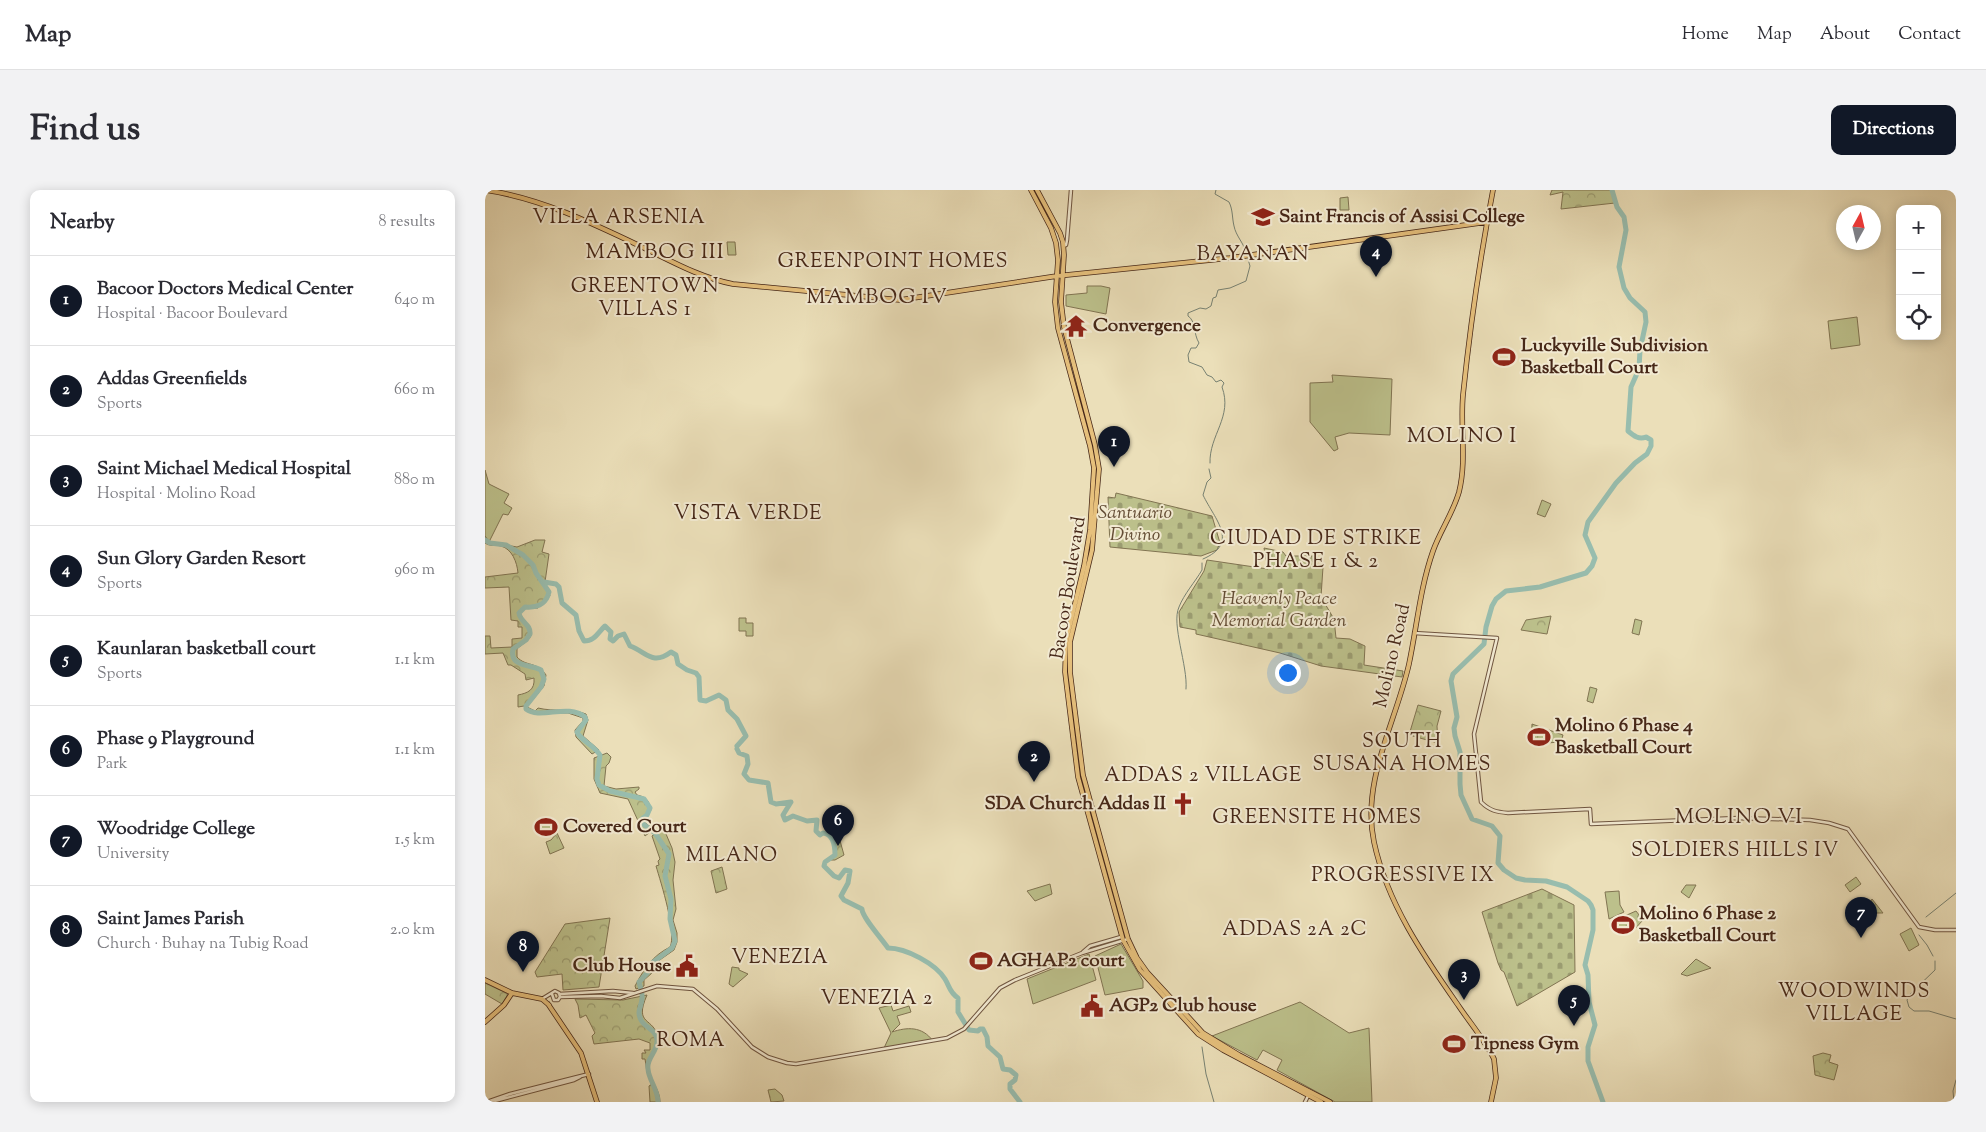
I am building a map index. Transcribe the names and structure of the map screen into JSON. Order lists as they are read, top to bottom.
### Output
{
  "streets": {
    "main road": ["Bacoor Boulevard", "Molino Road"]
  },
  "districts": [
    "VILLA ARSENIA",
    "MAMBOG III",
    "BAYANAN",
    "GREENPOINT HOMES",
    "GREENTOWN VILLAS 1",
    "MAMBOG IV",
    "MOLINO I",
    "VISTA VERDE",
    "CIUDAD DE STRIKE PHASE 1 & 2",
    "SOUTH SUSANA HOMES",
    "ADDAS 2 VILLAGE",
    "GREENSITE HOMES",
    "MOLINO VI",
    "SOLDIERS HILLS IV",
    "MILANO",
    "PROGRESSIVE IX",
    "ADDAS 2A 2C",
    "VENEZIA",
    "WOODWINDS VILLAGE",
    "VENEZIA 2",
    "ROMA"
  ],
  "parks": ["Santuario Divino", "Heavenly Peace Memorial Garden"],
  "places": {
    "school or university": ["Saint Francis of Assisi College"],
    "temple": ["Convergence"],
    "sports": [
      "Luckyville Subdivision Basketball Court",
      "Molino 6 Phase 4 Basketball Court",
      "Covered Court",
      "Molino 6 Phase 2 Basketball Court",
      "AGHAP2 court",
      "Tipness Gym"
    ],
    "church": ["SDA Church Addas II"],
    "public building": ["Club House", "AGP2 Club house"]
  },
  "north": "top",
  "page": {
    "header": "Map",
    "nav": [
      "Home",
      "Map",
      "About",
      "Contact"
    ],
    "title": "Find us",
    "buttons": "Directions",
    "heading": ["Nearby", "8 results"],
    "map_buttons": ["+", "−"],
    "pins": [
      "4",
      "1",
      "2",
      "6",
      "7",
      "8",
      "3",
      "5"
    ],
    "list": [
      {
        "mark": "1",
        "name": "Bacoor Doctors Medical Center",
        "note": "Hospital · Bacoor Boulevard",
        "value": "640 m"
      },
      {
        "mark": "2",
        "name": "Addas Greenfields",
        "note": "Sports",
        "value": "660 m"
      },
      {
        "mark": "3",
        "name": "Saint Michael Medical Hospital",
        "note": "Hospital · Molino Road",
        "value": "880 m"
      },
      {
        "mark": "4",
        "name": "Sun Glory Garden Resort",
        "note": "Sports",
        "value": "960 m"
      },
      {
        "mark": "5",
        "name": "Kaunlaran basketball court",
        "note": "Sports",
        "value": "1.1 km"
      },
      {
        "mark": "6",
        "name": "Phase 9 Playground",
        "note": "Park",
        "value": "1.1 km"
      },
      {
        "mark": "7",
        "name": "Woodridge College",
        "note": "University",
        "value": "1.5 km"
      },
      {
        "mark": "8",
        "name": "Saint James Parish",
        "note": "Church · Buhay na Tubig Road",
        "value": "2.0 km"
      }
    ]
  }
}
